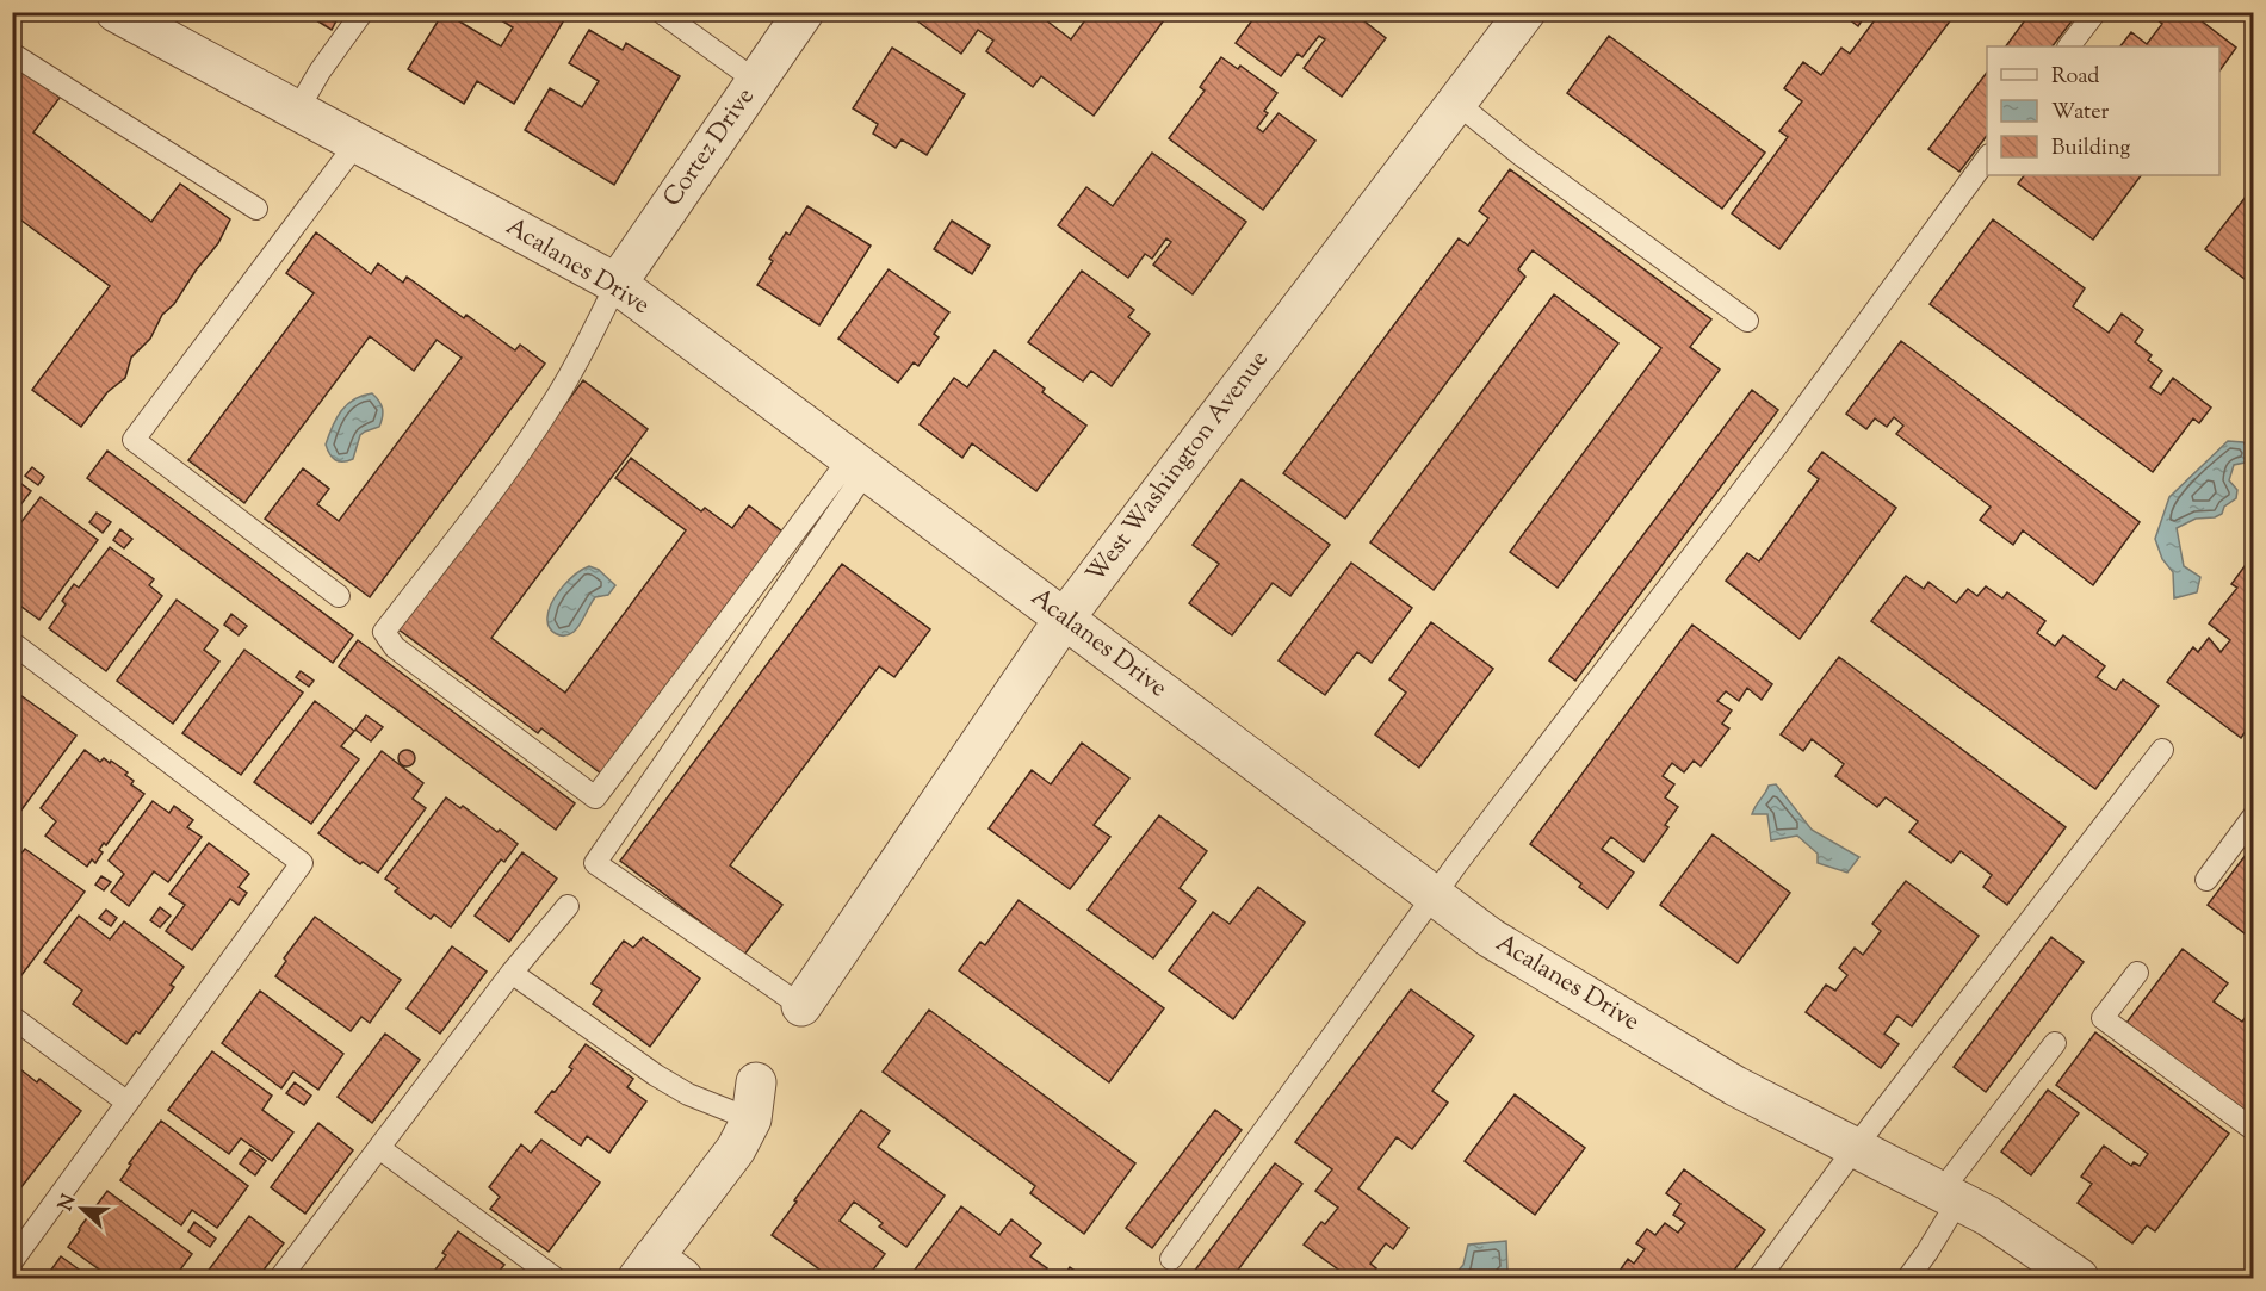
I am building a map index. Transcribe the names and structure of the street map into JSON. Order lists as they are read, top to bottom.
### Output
{
  "streets": {
    "street": ["Cortez Drive", "Acalanes Drive", "West Washington Avenue"]
  },
  "crossings": [
    ["Cortez Drive", "Acalanes Drive"],
    ["Acalanes Drive", "West Washington Avenue"]
  ],
  "legend": ["Road", "Water", "Building"],
  "north": "left"
}
